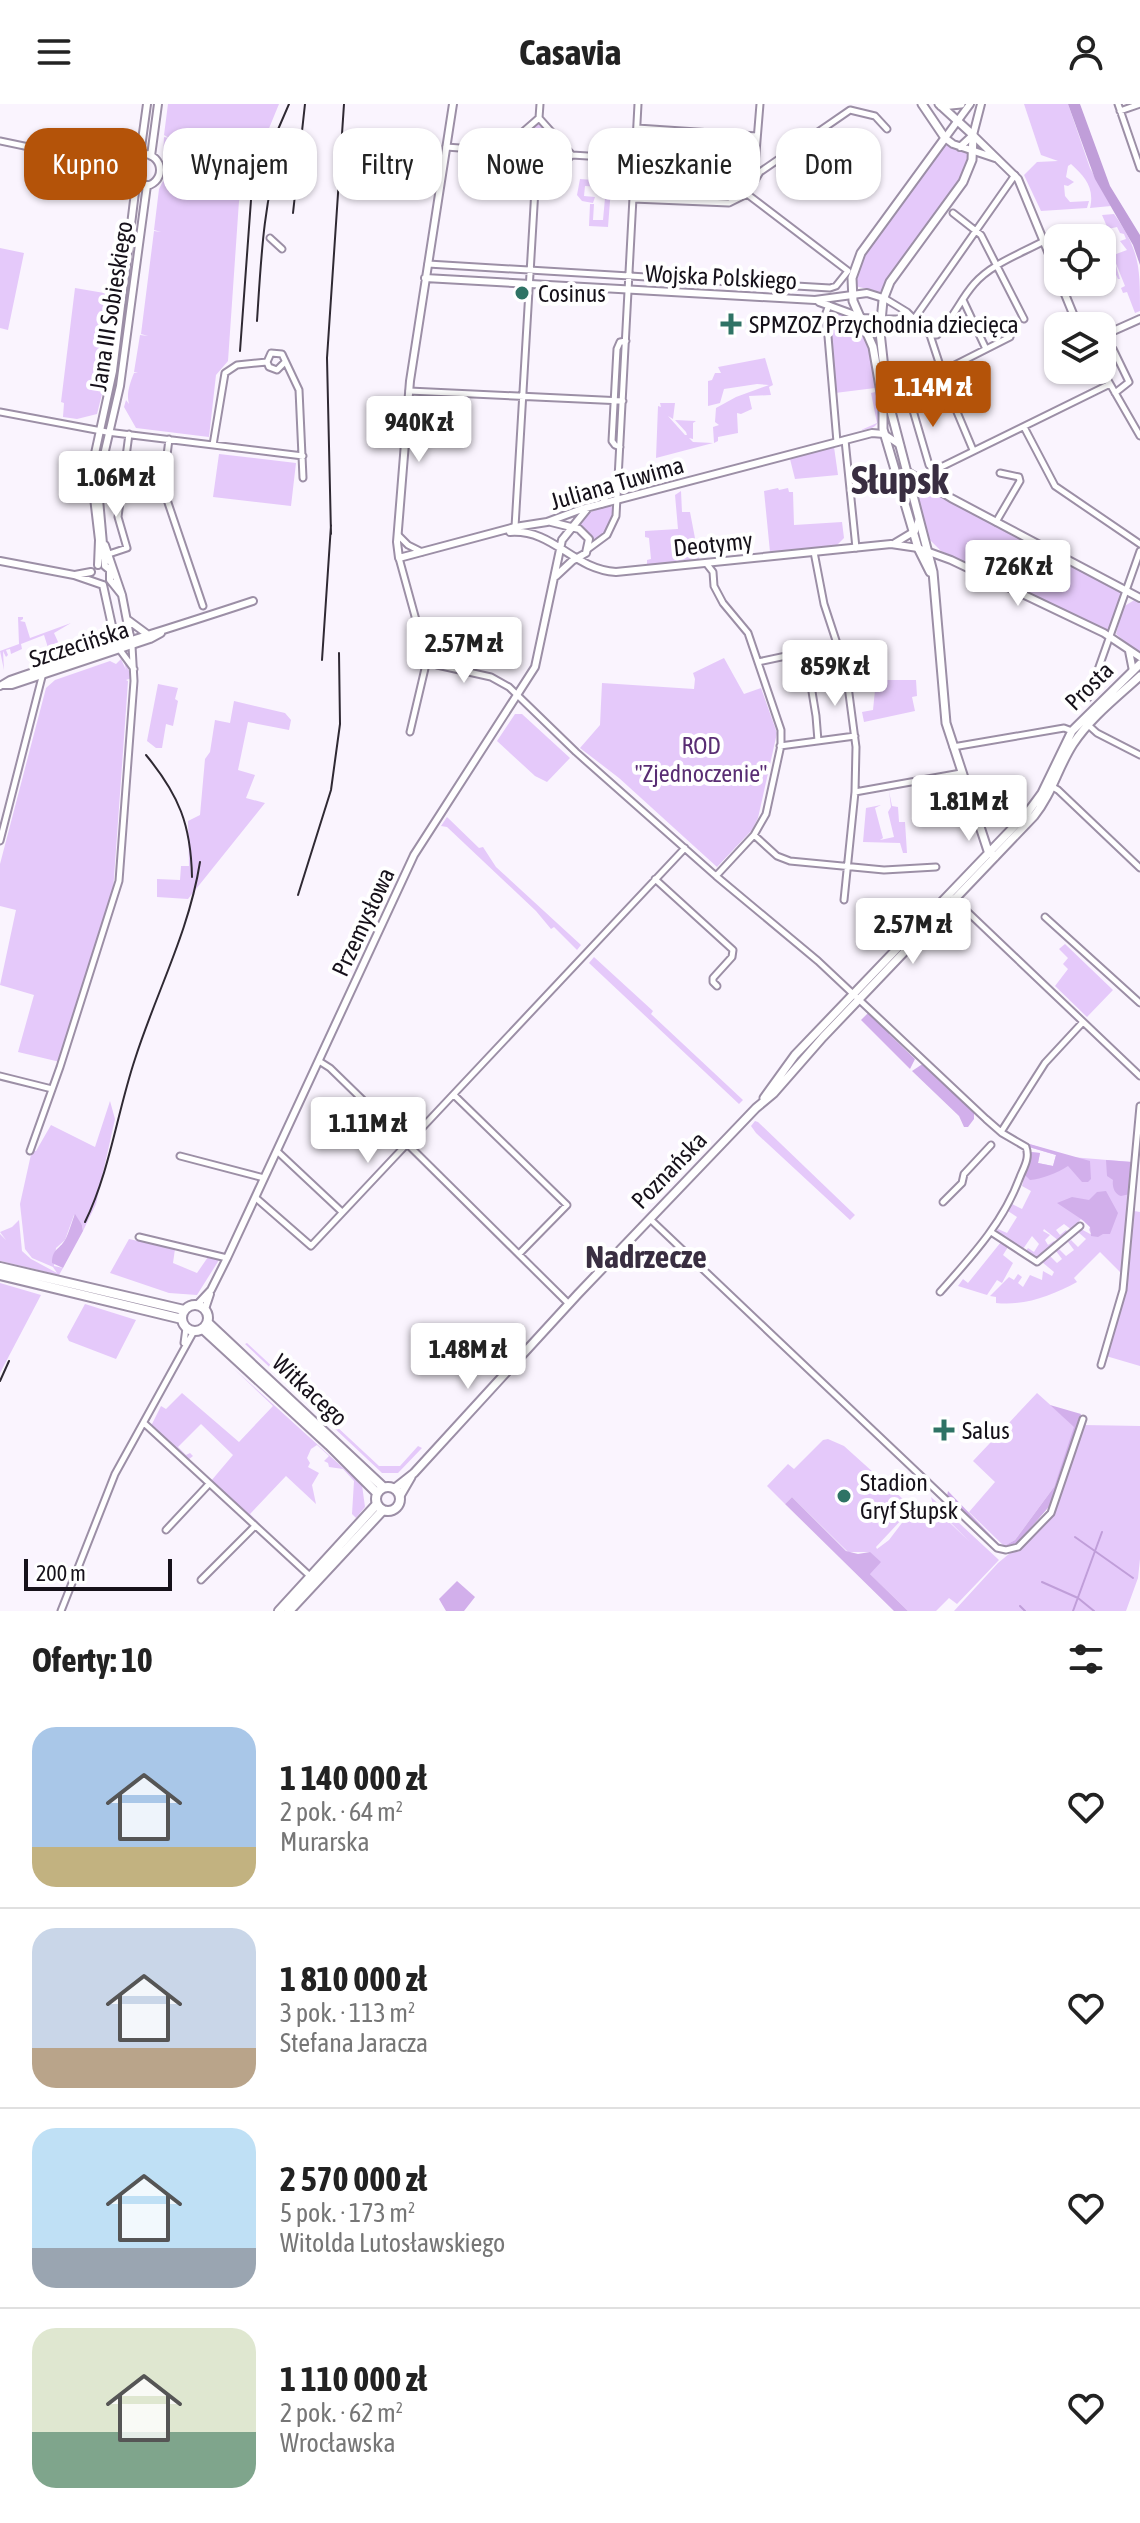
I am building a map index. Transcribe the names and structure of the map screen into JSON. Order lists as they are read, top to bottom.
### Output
{
  "streets": {
    "main road": ["Prosta", "Poznańska", "Witkacego"],
    "street": [
      "Wojska Polskiego",
      "Jana III Sobieskiego",
      "Juliana Tuwima",
      "Deotymy",
      "Szczecińska",
      "Przemysłowa"
    ]
  },
  "crossings": [
    ["Jana III Sobieskiego", "Szczecińska"],
    ["Deotymy", "Przemysłowa"],
    ["Prosta", "Poznańska"]
  ],
  "districts": ["Słupsk", "Nadrzecze"],
  "parks": ["ROD \"Zjednoczenie\""],
  "places": {
    "other": ["Cosinus", "Stadion Gryf Słupsk"],
    "health": ["SPMZOZ Przychodnia dziecięca", "Salus"]
  },
  "scale_bar": "200 m",
  "page": {
    "header": "Casavia",
    "chip": [
      "Kupno",
      "Wynajem",
      "Filtry",
      "Nowe",
      "Mieszkanie",
      "Dom"
    ],
    "price": [
      "1.14M zł",
      "940K zł",
      "1.06M zł",
      "726K zł",
      "2.57M zł",
      "859K zł",
      "1.81M zł",
      "2.57M zł",
      "1.11M zł",
      "1.48M zł"
    ],
    "scale": "200 m",
    "heading": "Oferty: 10",
    "list": [
      {
        "name": "1 140 000 zł",
        "note": "2 pok. · 64 m² · Murarska"
      },
      {
        "name": "1 810 000 zł",
        "note": "3 pok. · 113 m² · Stefana Jaracza"
      },
      {
        "name": "2 570 000 zł",
        "note": "5 pok. · 173 m² · Witolda Lutosławskiego"
      },
      {
        "name": "1 110 000 zł",
        "note": "2 pok. · 62 m² · Wrocławska"
      }
    ]
  }
}
